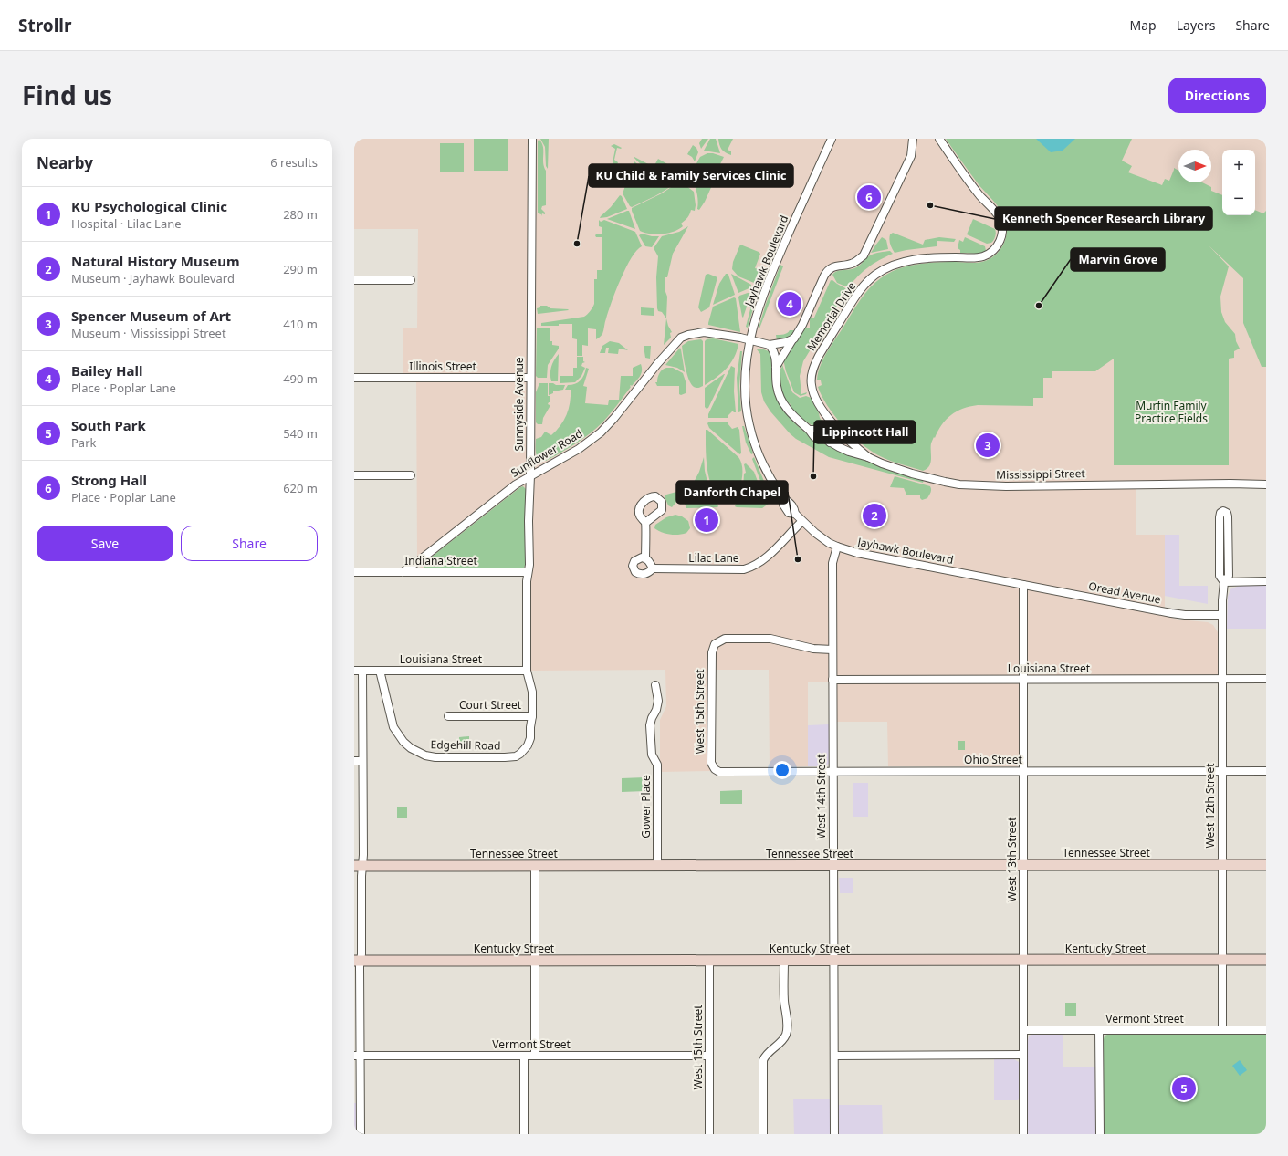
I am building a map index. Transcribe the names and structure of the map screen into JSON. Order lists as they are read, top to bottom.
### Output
{
  "streets": {
    "main road": ["Tennessee Street", "Kentucky Street"],
    "street": [
      "Jayhawk Boulevard",
      "Memorial Drive",
      "Illinois Street",
      "Sunnyside Avenue",
      "Sunflower Road",
      "Mississippi Street",
      "Lilac Lane",
      "Indiana Street",
      "Oread Avenue",
      "Louisiana Street",
      "Court Street",
      "West 15th Street",
      "Edgehill Road",
      "Ohio Street",
      "West 14th Street",
      "West 12th Street",
      "Gower Place",
      "West 13th Street",
      "Vermont Street"
    ]
  },
  "crossings": [
    ["Jayhawk Boulevard", "Sunflower Road"],
    ["Jayhawk Boulevard", "Lilac Lane"],
    ["Jayhawk Boulevard", "Oread Avenue"],
    ["Jayhawk Boulevard", "West 14th Street"],
    ["Jayhawk Boulevard", "West 13th Street"],
    ["Memorial Drive", "Mississippi Street"],
    ["Illinois Street", "Sunnyside Avenue"],
    ["Sunnyside Avenue", "Sunflower Road"],
    ["Sunnyside Avenue", "Indiana Street"],
    ["Sunnyside Avenue", "Louisiana Street"],
    ["Sunnyside Avenue", "Edgehill Road"],
    ["Sunflower Road", "Indiana Street"],
    ["Oread Avenue", "West 12th Street"],
    ["Oread Avenue", "West 13th Street"],
    ["Louisiana Street", "Edgehill Road"],
    ["Louisiana Street", "West 14th Street"],
    ["Louisiana Street", "West 12th Street"],
    ["Louisiana Street", "West 13th Street"],
    ["Court Street", "Edgehill Road"],
    ["West 15th Street", "Ohio Street"],
    ["West 15th Street", "West 14th Street"],
    ["West 15th Street", "Kentucky Street"],
    ["West 15th Street", "Vermont Street"],
    ["Ohio Street", "West 14th Street"],
    ["Ohio Street", "West 12th Street"],
    ["Ohio Street", "West 13th Street"],
    ["West 14th Street", "Tennessee Street"],
    ["West 14th Street", "Kentucky Street"],
    ["West 12th Street", "Tennessee Street"],
    ["West 12th Street", "Kentucky Street"],
    ["West 12th Street", "Vermont Street"],
    ["Gower Place", "Tennessee Street"],
    ["Tennessee Street", "West 13th Street"],
    ["West 13th Street", "Kentucky Street"],
    ["West 13th Street", "Vermont Street"]
  ],
  "parks": ["Murfin Family Practice Fields"],
  "places": [
    "Kenneth Spencer Research Library",
    "KU Child & Family Services Clinic",
    "Marvin Grove",
    "Lippincott Hall",
    "Danforth Chapel"
  ],
  "north": "right",
  "page": {
    "header": "Strollr",
    "nav": ["Map", "Layers", "Share"],
    "title": "Find us",
    "buttons": [
      "Directions",
      ["Save", "Share"]
    ],
    "heading": ["Nearby", "6 results"],
    "map_buttons": ["+", "−"],
    "pins": [
      "6",
      "4",
      "3",
      "2",
      "1",
      "5"
    ],
    "list": [
      {
        "mark": "1",
        "name": "KU Psychological Clinic",
        "note": "Hospital · Lilac Lane",
        "value": "280 m"
      },
      {
        "mark": "2",
        "name": "Natural History Museum",
        "note": "Museum · Jayhawk Boulevard",
        "value": "290 m"
      },
      {
        "mark": "3",
        "name": "Spencer Museum of Art",
        "note": "Museum · Mississippi Street",
        "value": "410 m"
      },
      {
        "mark": "4",
        "name": "Bailey Hall",
        "note": "Place · Poplar Lane",
        "value": "490 m"
      },
      {
        "mark": "5",
        "name": "South Park",
        "note": "Park",
        "value": "540 m"
      },
      {
        "mark": "6",
        "name": "Strong Hall",
        "note": "Place · Poplar Lane",
        "value": "620 m"
      }
    ]
  }
}
